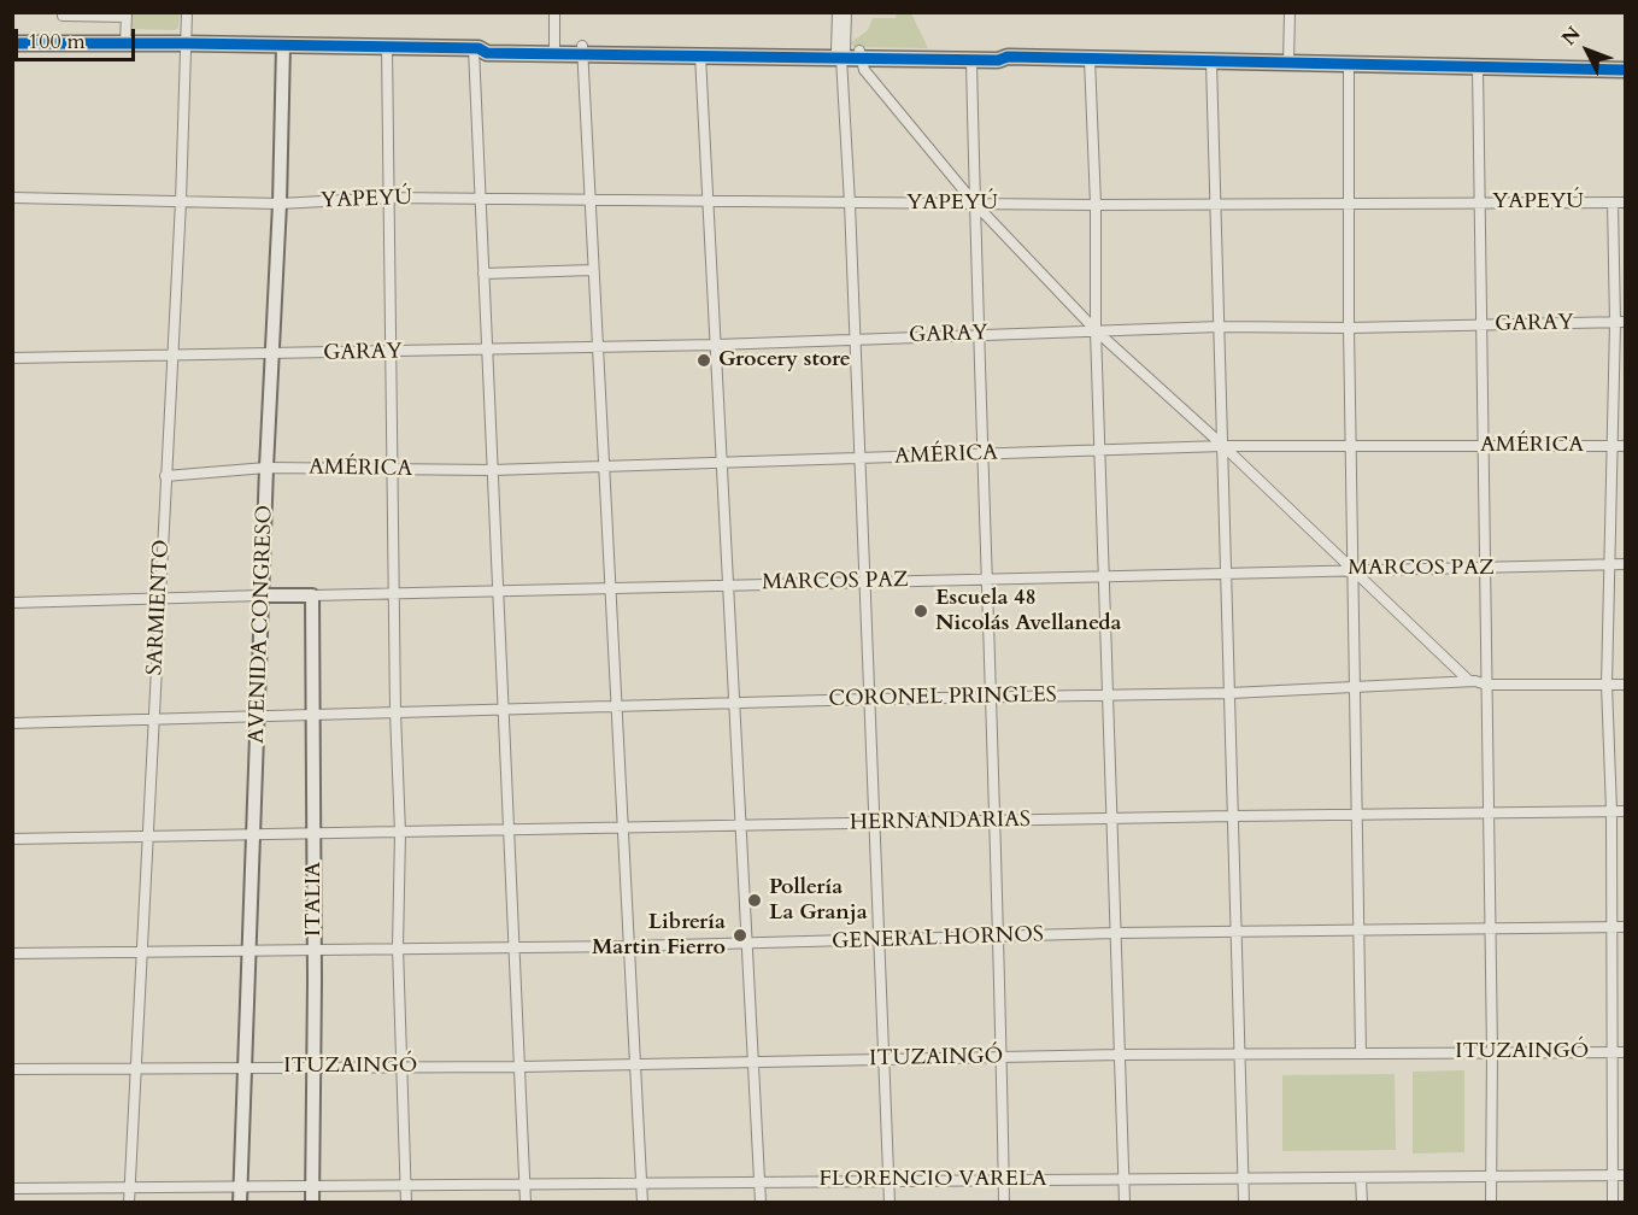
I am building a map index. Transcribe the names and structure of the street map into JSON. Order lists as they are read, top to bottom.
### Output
{
  "streets": {
    "street": [
      "YAPEYÚ",
      "GARAY",
      "AMÉRICA",
      "MARCOS PAZ",
      "SARMIENTO",
      "AVENIDA CONGRESO",
      "CORONEL PRINGLES",
      "HERNANDARIAS",
      "ITALIA",
      "GENERAL HORNOS",
      "ITUZAINGÓ",
      "FLORENCIO VARELA"
    ]
  },
  "crossings": [
    ["YAPEYÚ", "SARMIENTO"],
    ["YAPEYÚ", "AVENIDA CONGRESO"],
    ["GARAY", "SARMIENTO"],
    ["GARAY", "AVENIDA CONGRESO"],
    ["AMÉRICA", "SARMIENTO"],
    ["AMÉRICA", "AVENIDA CONGRESO"],
    ["MARCOS PAZ", "AVENIDA CONGRESO"],
    ["MARCOS PAZ", "ITALIA"],
    ["SARMIENTO", "CORONEL PRINGLES"],
    ["SARMIENTO", "HERNANDARIAS"],
    ["SARMIENTO", "GENERAL HORNOS"],
    ["SARMIENTO", "ITUZAINGÓ"],
    ["SARMIENTO", "FLORENCIO VARELA"],
    ["AVENIDA CONGRESO", "CORONEL PRINGLES"],
    ["AVENIDA CONGRESO", "HERNANDARIAS"],
    ["AVENIDA CONGRESO", "GENERAL HORNOS"],
    ["AVENIDA CONGRESO", "ITUZAINGÓ"],
    ["AVENIDA CONGRESO", "FLORENCIO VARELA"],
    ["CORONEL PRINGLES", "ITALIA"],
    ["HERNANDARIAS", "ITALIA"],
    ["ITALIA", "GENERAL HORNOS"],
    ["ITALIA", "ITUZAINGÓ"],
    ["ITALIA", "FLORENCIO VARELA"]
  ],
  "places": [
    "Grocery store",
    "Escuela 48 Nicolás Avellaneda",
    "Pollería La Granja",
    "Librería Martin Fierro"
  ],
  "scale_bar": "100 m",
  "north": "top left"
}
